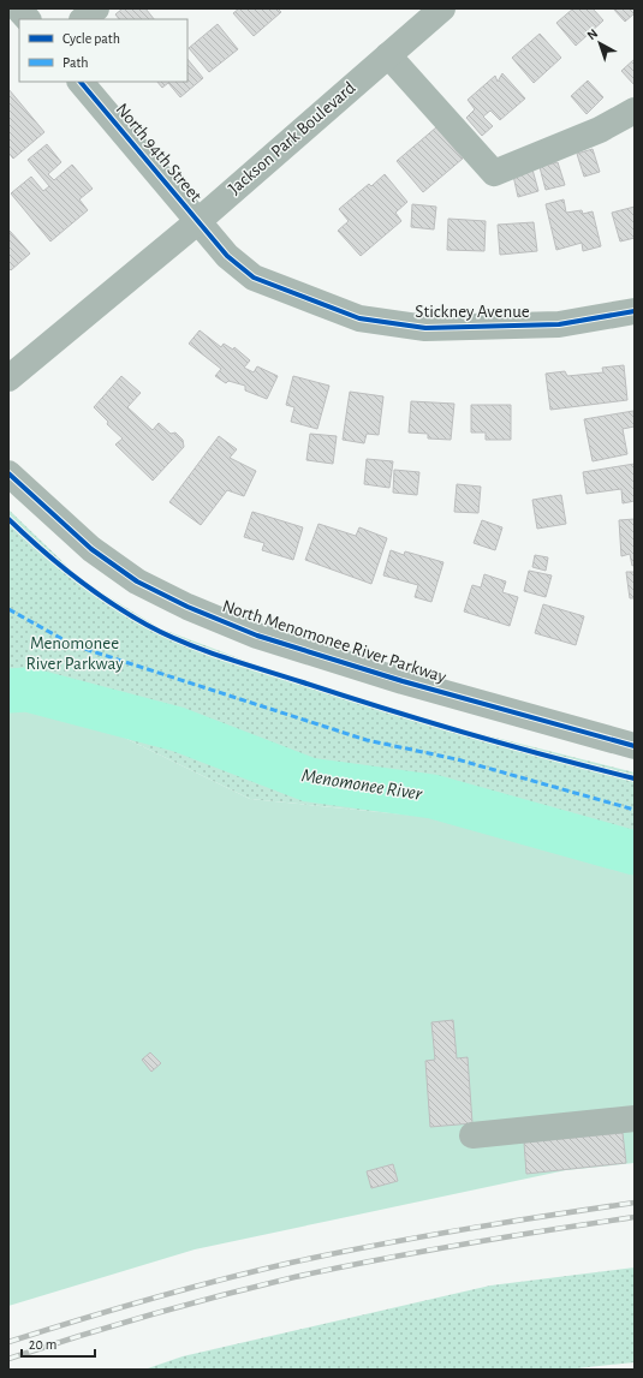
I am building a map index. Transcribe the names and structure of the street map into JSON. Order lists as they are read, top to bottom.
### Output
{
  "streets": {
    "street": [
      "Jackson Park Boulevard",
      "North 94th Street",
      "Stickney Avenue",
      "North Menomonee River Parkway"
    ]
  },
  "crossings": [
    ["Jackson Park Boulevard", "North 94th Street"],
    ["Jackson Park Boulevard", "Stickney Avenue"],
    ["North 94th Street", "Stickney Avenue"]
  ],
  "water": ["Menomonee River"],
  "parks": ["Menomonee River Parkway"],
  "legend": ["Cycle path", "Path"],
  "scale_bar": "20 m",
  "north": "top left"
}
